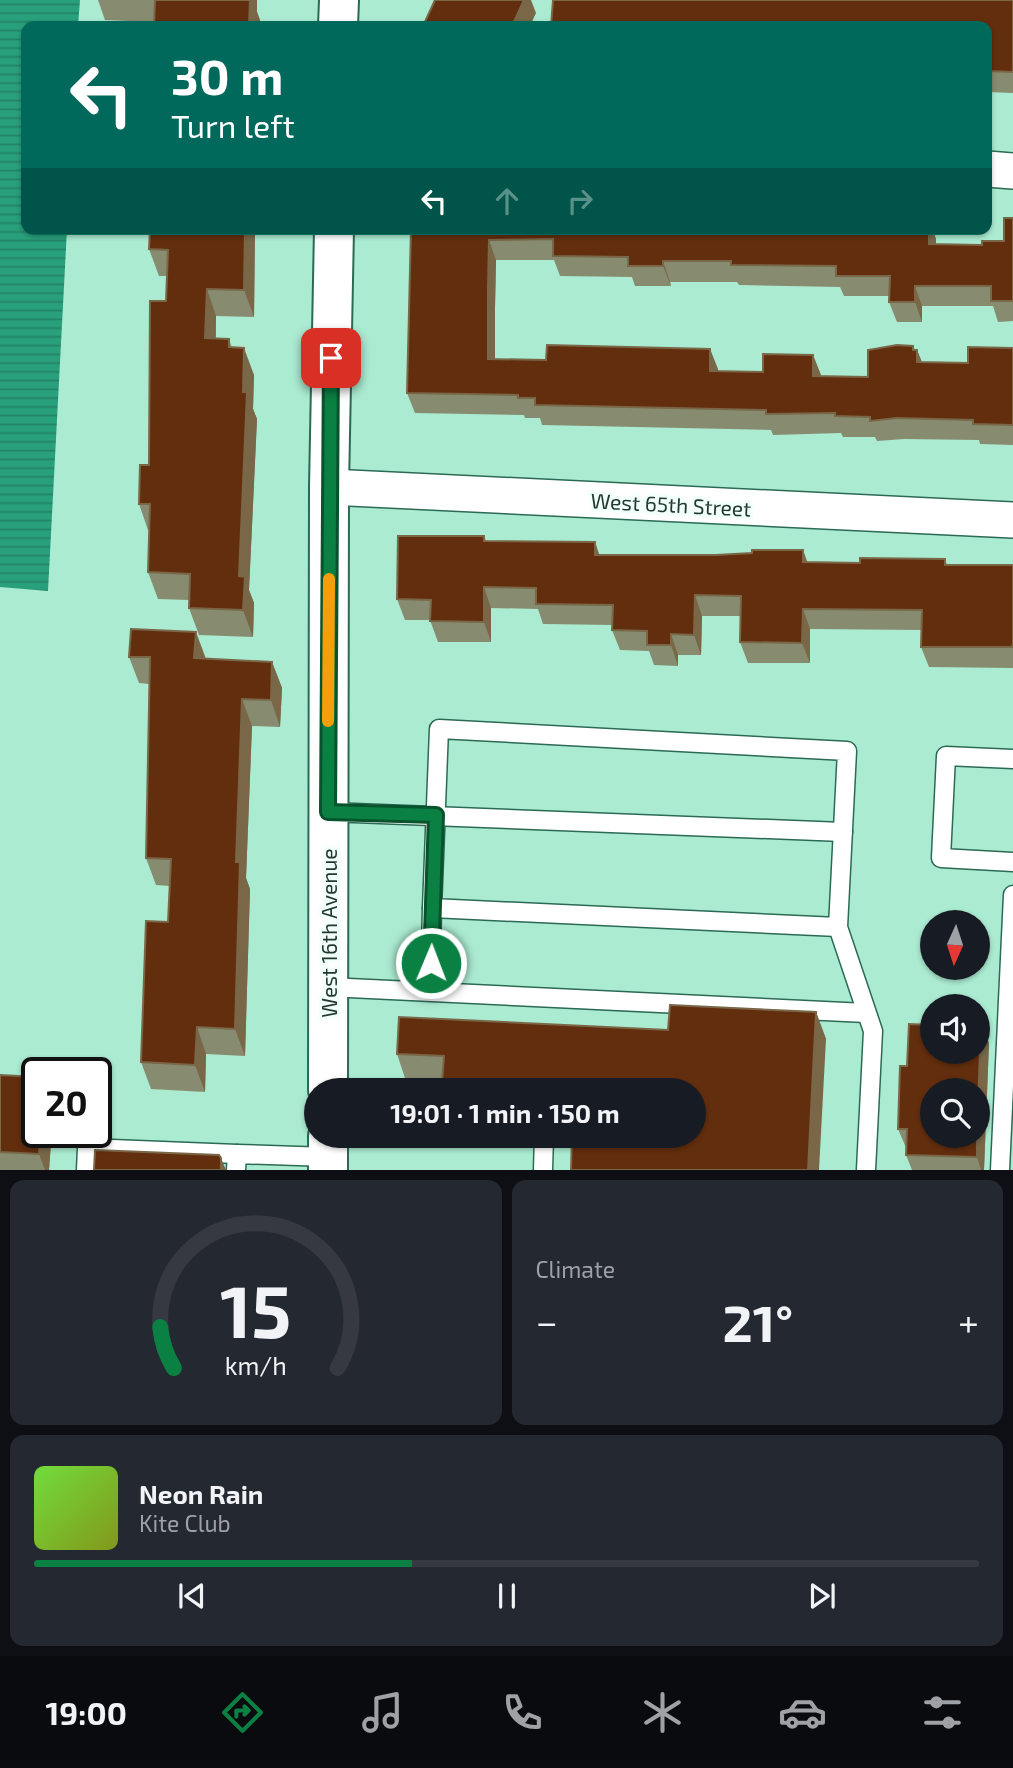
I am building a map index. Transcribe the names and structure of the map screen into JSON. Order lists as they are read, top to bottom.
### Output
{
  "streets": {
    "main road": ["West 16th Avenue"],
    "street": ["West 65th Street"]
  },
  "crossings": [
    ["West 65th Street", "West 16th Avenue"]
  ],
  "north": "bottom",
  "page": {
    "turn": ["30 m", "Turn left"],
    "limit": "20",
    "trip": "19:01 · 1 min · 150 m",
    "tile": "Climate",
    "heat": ["−", "21°", "+"],
    "song": ["Neon Rain", "Kite Club"],
    "tabs": "19:00",
    "gauge": ["15", "km/h"]
  }
}
